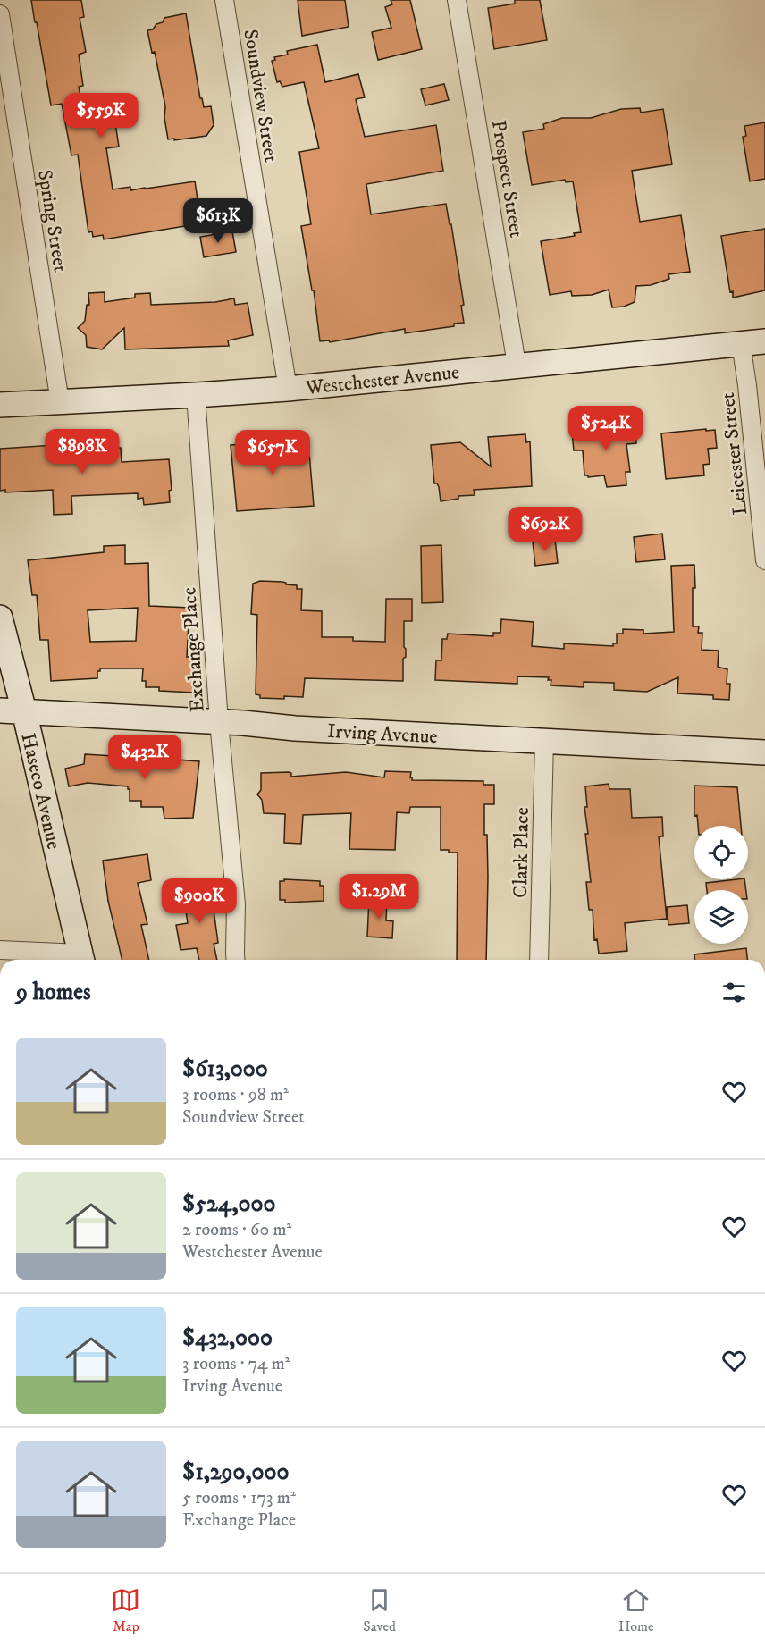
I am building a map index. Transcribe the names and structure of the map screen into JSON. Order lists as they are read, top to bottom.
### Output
{
  "streets": {
    "street": [
      "Soundview Street",
      "Prospect Street",
      "Spring Street",
      "Westchester Avenue",
      "Leicester Street",
      "Exchange Place",
      "Irving Avenue",
      "Haseco Avenue",
      "Clark Place"
    ]
  },
  "crossings": [
    ["Soundview Street", "Westchester Avenue"],
    ["Prospect Street", "Westchester Avenue"],
    ["Spring Street", "Westchester Avenue"],
    ["Westchester Avenue", "Leicester Street"],
    ["Westchester Avenue", "Exchange Place"],
    ["Exchange Place", "Irving Avenue"],
    ["Irving Avenue", "Haseco Avenue"],
    ["Irving Avenue", "Clark Place"]
  ],
  "page": {
    "price": [
      "$559K",
      "$613K",
      "$524K",
      "$898K",
      "$657K",
      "$692K",
      "$432K",
      "$1.29M",
      "$900K"
    ],
    "heading": "9 homes",
    "list": [
      {
        "name": "$613,000",
        "note": "3 rooms · 98 m² · Soundview Street"
      },
      {
        "name": "$524,000",
        "note": "2 rooms · 60 m² · Westchester Avenue"
      },
      {
        "name": "$432,000",
        "note": "3 rooms · 74 m² · Irving Avenue"
      },
      {
        "name": "$1,290,000",
        "note": "5 rooms · 173 m² · Exchange Place"
      }
    ],
    "tabs": ["Map", "Saved", "Home"]
  }
}
